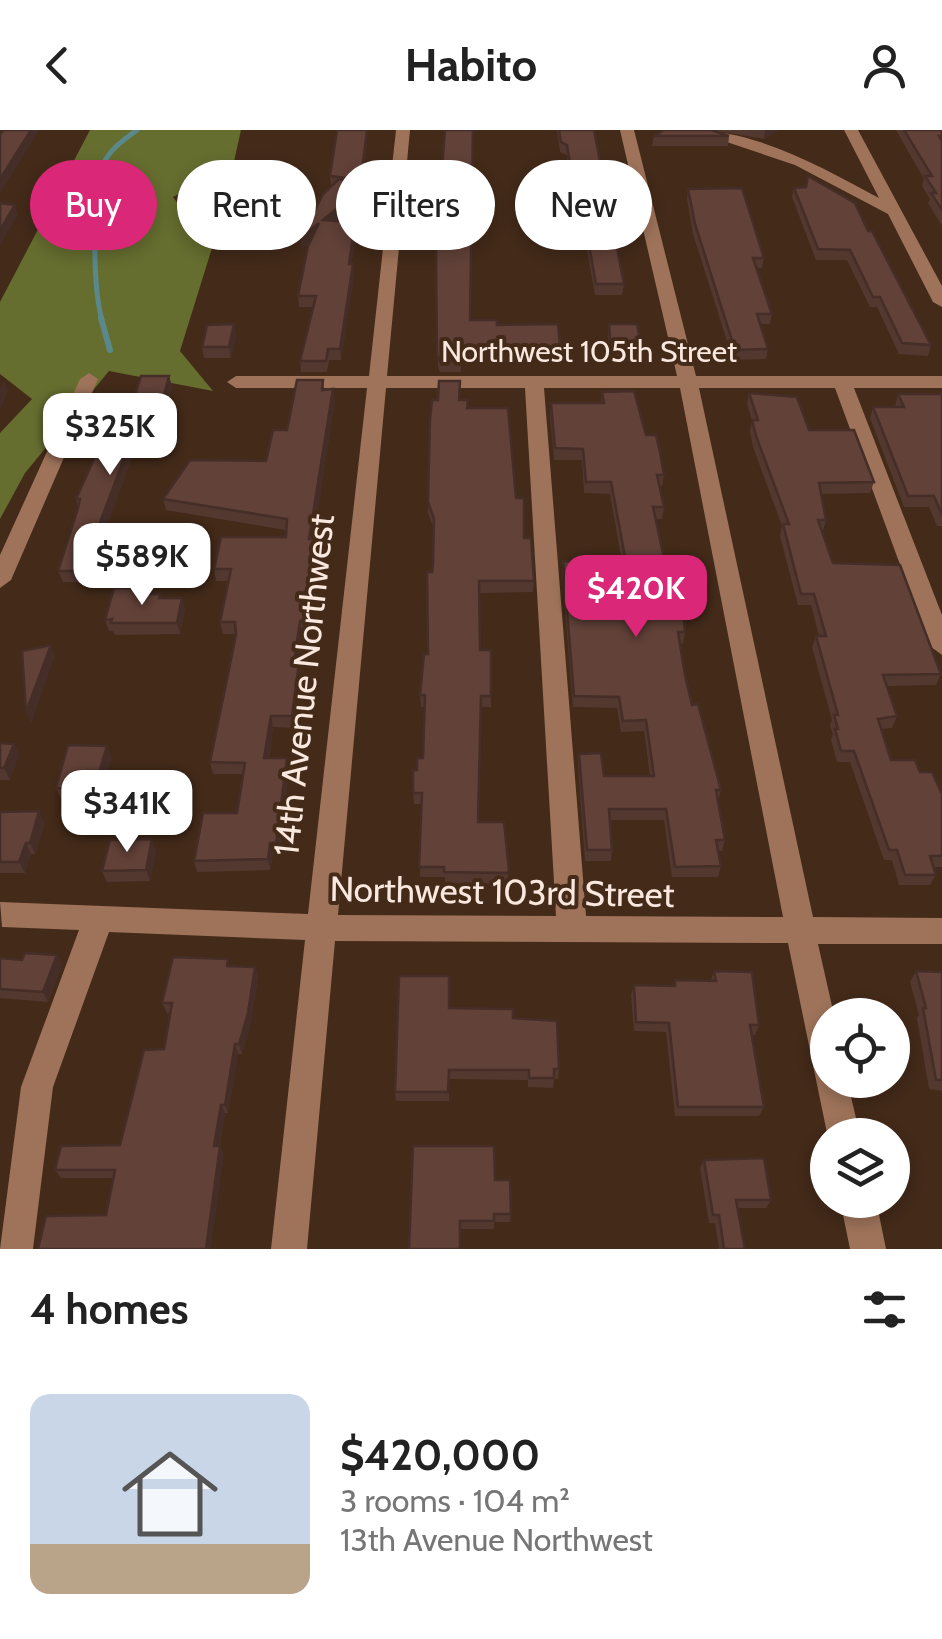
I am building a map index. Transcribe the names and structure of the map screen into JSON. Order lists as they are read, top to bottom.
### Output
{
  "streets": {
    "street": ["Northwest 105th Street", "14th Avenue Northwest", "Northwest 103rd Street"]
  },
  "crossings": [
    ["Northwest 105th Street", "14th Avenue Northwest"],
    ["14th Avenue Northwest", "Northwest 103rd Street"]
  ],
  "page": {
    "header": "Habito",
    "chip": [
      "Buy",
      "Rent",
      "Filters",
      "New"
    ],
    "price": [
      "$325K",
      "$589K",
      "$420K",
      "$341K"
    ],
    "heading": "4 homes",
    "list": [
      {
        "name": "$420,000",
        "note": "3 rooms · 104 m² · 13th Avenue Northwest"
      }
    ]
  }
}
